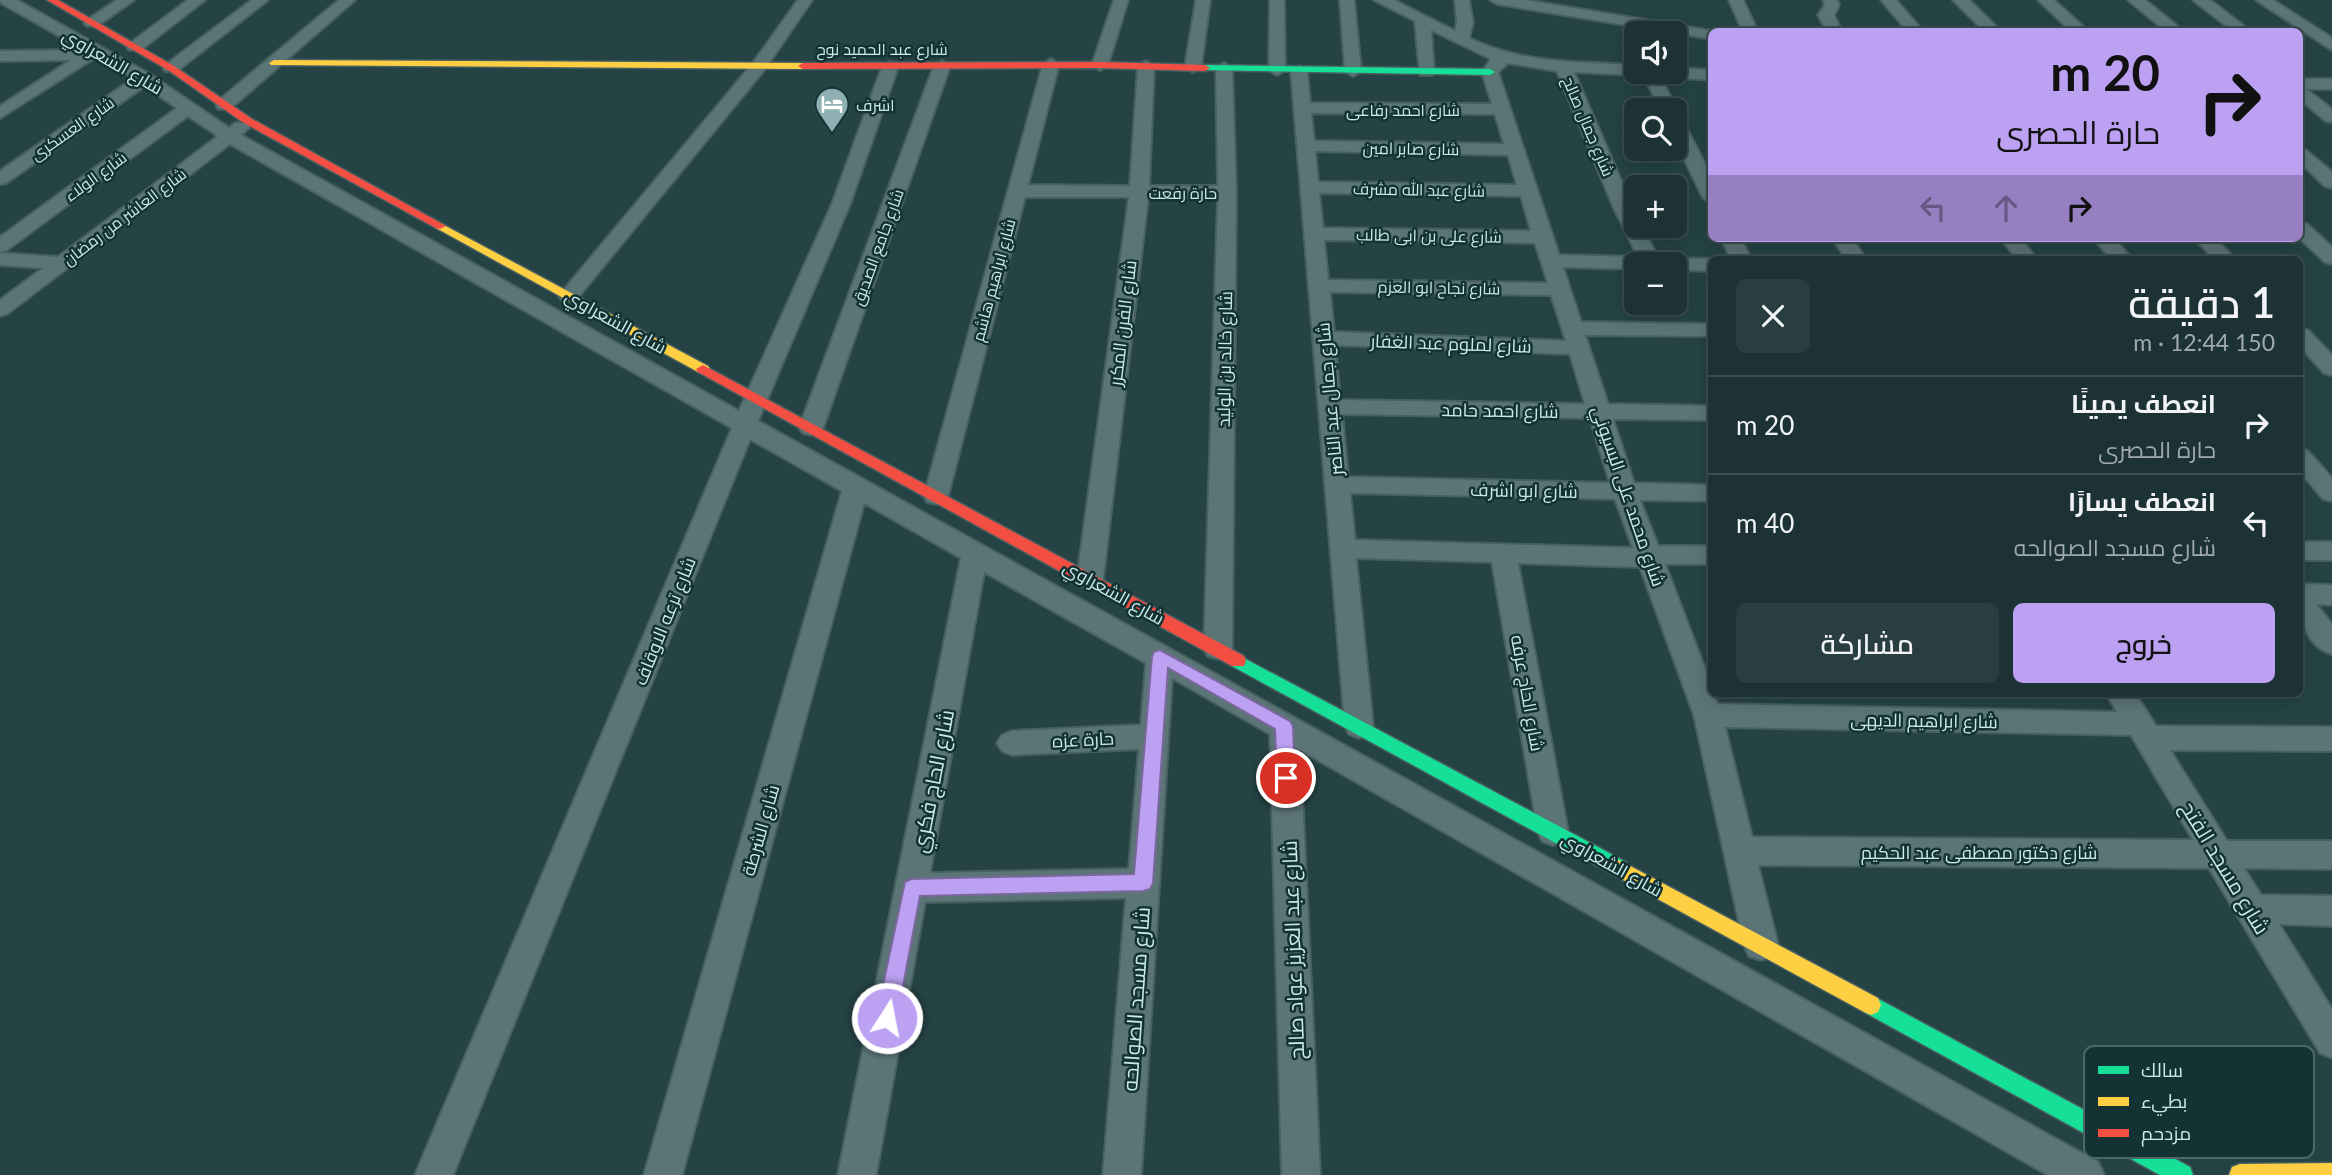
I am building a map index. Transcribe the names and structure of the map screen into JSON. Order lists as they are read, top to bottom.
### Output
{
  "streets": {
    "street": [
      "شارع عبد الحميد نوح",
      "شارع الشعراوي",
      "شارع احمد رفاعى",
      "شارع جمال صالح",
      "شارع العسكرى",
      "شارع صابر امين",
      "شارع الولاء",
      "شارع عبد الله مشرف",
      "حارة رفعت",
      "شارع العاشر من رمضان",
      "شارع على بن ابى طالب",
      "شارع جامع الصديق",
      "شارع ابراهيم هاشم",
      "شارع نجاح ابو العزم",
      "شارع الفرن المكرر",
      "شارع لملوم عبد الغفار",
      "شارع خالد بن الوليد",
      "شارع جمال عبد الناصر",
      "شارع احمد حامد",
      "شارع ابو اشرف",
      "شارع محمد على البسيوني",
      "شارع ترعه الاوقاف",
      "شارع الحاج عرفه",
      "شارع ابراهيم الديهى",
      "حارة عزه",
      "شارع الحاج فكري",
      "شارع الشرطة",
      "شارع دكتور مصطفى عبد الحكيم",
      "شارع مسجد الفتح",
      "شارع عبد العزيز عواد صالح",
      "شارع مسجد الصوالحه"
    ]
  },
  "crossings": [
    ["شارع عبد الحميد نوح", "شارع جامع الصديق"],
    ["شارع عبد الحميد نوح", "شارع ابراهيم هاشم"],
    ["شارع عبد الحميد نوح", "شارع الفرن المكرر"],
    ["شارع عبد الحميد نوح", "شارع خالد بن الوليد"],
    ["شارع عبد الحميد نوح", "شارع جمال عبد الناصر"],
    ["شارع عبد الحميد نوح", "شارع محمد على البسيوني"],
    ["شارع عبد الحميد نوح", "شارع ترعه الاوقاف"],
    ["شارع الشعراوي", "شارع العسكرى"],
    ["شارع الشعراوي", "شارع الولاء"],
    ["شارع الشعراوي", "شارع العاشر من رمضان"],
    ["شارع الشعراوي", "شارع جامع الصديق"],
    ["شارع الشعراوي", "شارع ابراهيم هاشم"],
    ["شارع الشعراوي", "شارع الفرن المكرر"],
    ["شارع الشعراوي", "شارع خالد بن الوليد"],
    ["شارع الشعراوي", "شارع جمال عبد الناصر"],
    ["شارع الشعراوي", "شارع محمد على البسيوني"],
    ["شارع الشعراوي", "شارع ترعه الاوقاف"],
    ["شارع الشعراوي", "شارع الحاج عرفه"],
    ["شارع الشعراوي", "شارع الحاج فكري"],
    ["شارع الشعراوي", "شارع الشرطة"],
    ["شارع الشعراوي", "شارع عبد العزيز عواد صالح"],
    ["شارع الشعراوي", "شارع مسجد الصوالحه"],
    ["شارع احمد رفاعى", "شارع جمال عبد الناصر"],
    ["شارع احمد رفاعى", "شارع محمد على البسيوني"],
    ["شارع صابر امين", "شارع جمال عبد الناصر"],
    ["شارع صابر امين", "شارع محمد على البسيوني"],
    ["شارع عبد الله مشرف", "شارع جمال عبد الناصر"],
    ["شارع عبد الله مشرف", "شارع محمد على البسيوني"],
    ["حارة رفعت", "شارع ابراهيم هاشم"],
    ["حارة رفعت", "شارع الفرن المكرر"],
    ["حارة رفعت", "شارع خالد بن الوليد"],
    ["شارع على بن ابى طالب", "شارع جمال عبد الناصر"],
    ["شارع على بن ابى طالب", "شارع محمد على البسيوني"],
    ["شارع نجاح ابو العزم", "شارع جمال عبد الناصر"],
    ["شارع نجاح ابو العزم", "شارع محمد على البسيوني"],
    ["شارع لملوم عبد الغفار", "شارع جمال عبد الناصر"],
    ["شارع لملوم عبد الغفار", "شارع محمد على البسيوني"],
    ["شارع جمال عبد الناصر", "شارع احمد حامد"],
    ["شارع جمال عبد الناصر", "شارع ابو اشرف"],
    ["شارع احمد حامد", "شارع محمد على البسيوني"],
    ["شارع ابو اشرف", "شارع محمد على البسيوني"],
    ["شارع محمد على البسيوني", "شارع ابراهيم الديهى"],
    ["شارع محمد على البسيوني", "شارع دكتور مصطفى عبد الحكيم"],
    ["شارع ابراهيم الديهى", "شارع مسجد الفتح"],
    ["حارة عزه", "شارع مسجد الصوالحه"],
    ["شارع دكتور مصطفى عبد الحكيم", "شارع مسجد الفتح"]
  ],
  "places": {
    "hotel": ["اشرف"]
  },
  "legend": ["سالك", "بطيء", "مزدحم"],
  "page": {
    "map_buttons": ["+", "−"],
    "turn": ["20 m", "حارة الحصرى"],
    "heading": ["1 دقيقة", "150 m · 12:44"],
    "list": [
      {
        "name": "انعطف يمينًا",
        "note": "حارة الحصرى",
        "value": "20 m"
      },
      {
        "name": "انعطف يسارًا",
        "note": "شارع مسجد الصوالحه",
        "value": "40 m"
      }
    ],
    "buttons": ["خروج", "مشاركة"]
  }
}
